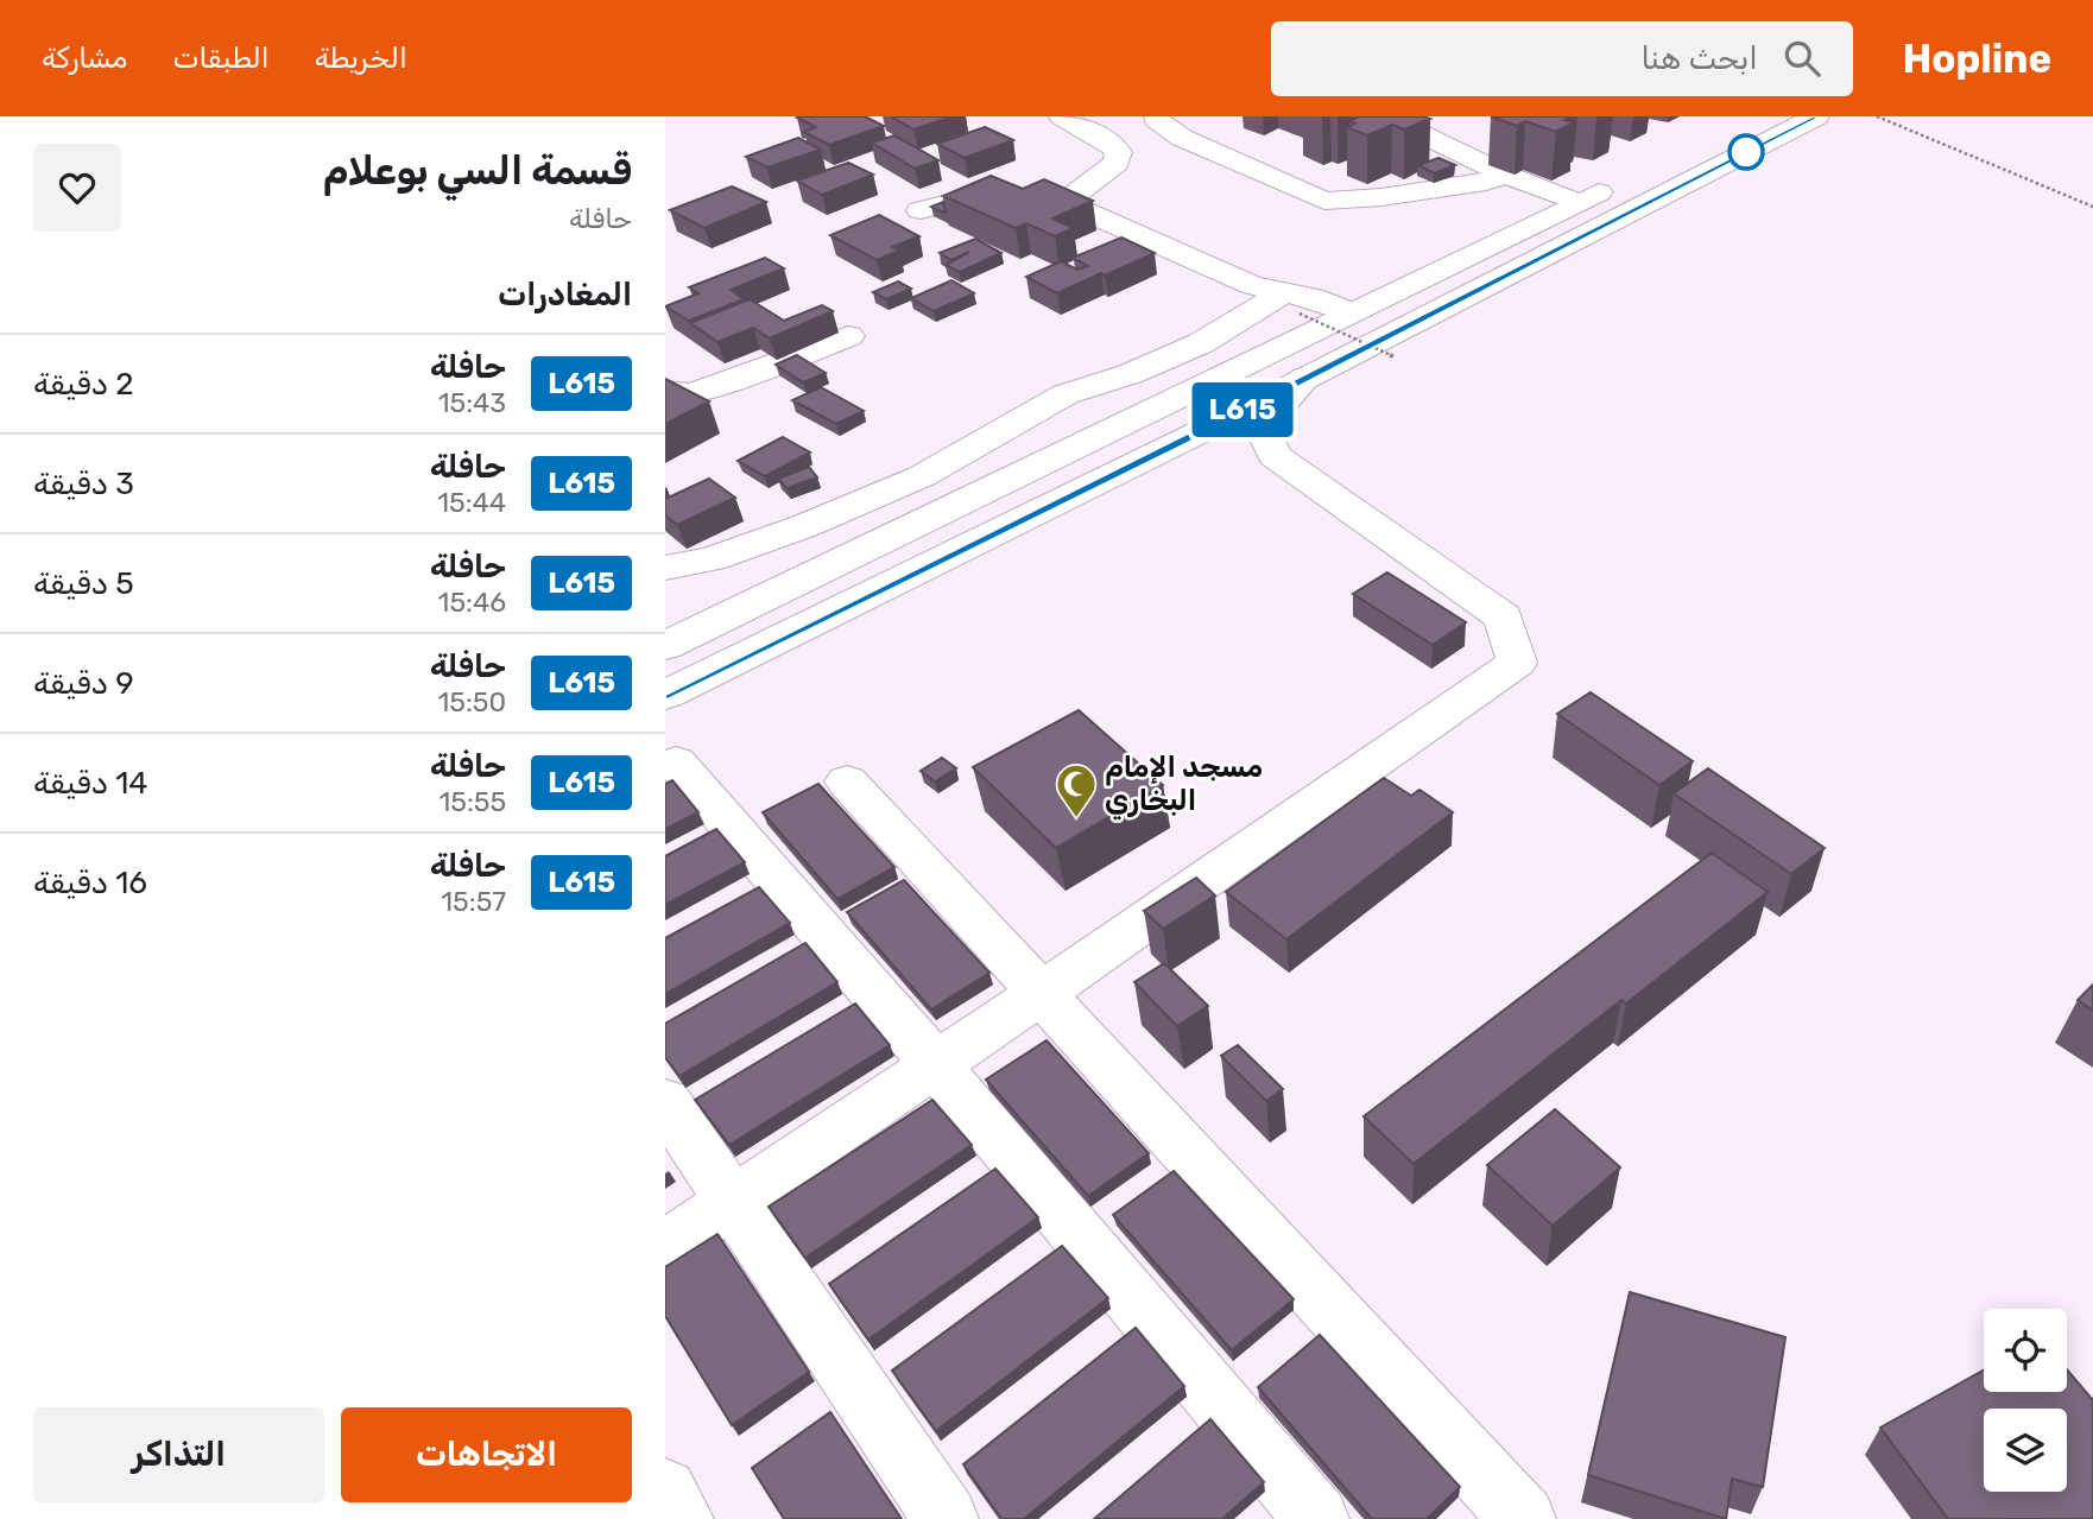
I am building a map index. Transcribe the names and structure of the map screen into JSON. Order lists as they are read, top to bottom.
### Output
{
  "places": {
    "mosque": ["مسجد الإمام البخاري"]
  },
  "lines": ["bus line L615"],
  "page": {
    "header": "Hopline",
    "search": "ابحث هنا",
    "nav": ["الخريطة", "الطبقات", "مشاركة"],
    "on_map": "L615",
    "heading": [
      ["قسمة السي بوعلام", "حافلة"],
      "المغادرات"
    ],
    "list": [
      {
        "mark": "L615",
        "name": "حافلة",
        "note": "15:43",
        "value": "2 دقيقة"
      },
      {
        "mark": "L615",
        "name": "حافلة",
        "note": "15:44",
        "value": "3 دقيقة"
      },
      {
        "mark": "L615",
        "name": "حافلة",
        "note": "15:46",
        "value": "5 دقيقة"
      },
      {
        "mark": "L615",
        "name": "حافلة",
        "note": "15:50",
        "value": "9 دقيقة"
      },
      {
        "mark": "L615",
        "name": "حافلة",
        "note": "15:55",
        "value": "14 دقيقة"
      },
      {
        "mark": "L615",
        "name": "حافلة",
        "note": "15:57",
        "value": "16 دقيقة"
      }
    ],
    "buttons": ["الاتجاهات", "التذاكر"]
  }
}
